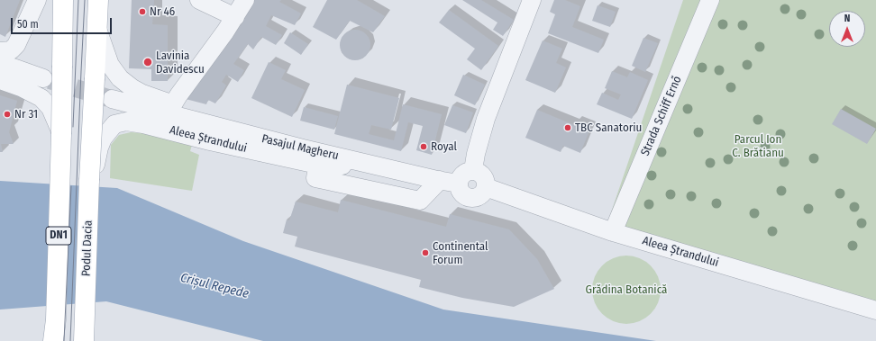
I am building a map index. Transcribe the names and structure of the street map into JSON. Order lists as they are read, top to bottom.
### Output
{
  "streets": {
    "main road": ["DN1", "Podul Dacia"],
    "street": ["Strada Schiff Ernő", "Aleea Ștrandului", "Pasajul Magheru"]
  },
  "crossings": [
    ["Strada Schiff Ernő", "Aleea Ștrandului"],
    ["Aleea Ștrandului", "Pasajul Magheru"],
    ["Aleea Ștrandului", "DN1"],
    ["Aleea Ștrandului", "Podul Dacia"],
    ["DN1", "Podul Dacia"]
  ],
  "water": ["Crișul Repede"],
  "parks": ["Parcul Ion C. Brătianu", "Grădina Botanică"],
  "places": [
    "Nr 46",
    "Lavinia Davidescu",
    "Nr 31",
    "TBC Sanatoriu",
    "Royal",
    "Continental Forum"
  ],
  "scale_bar": "50 m",
  "north": "top"
}
